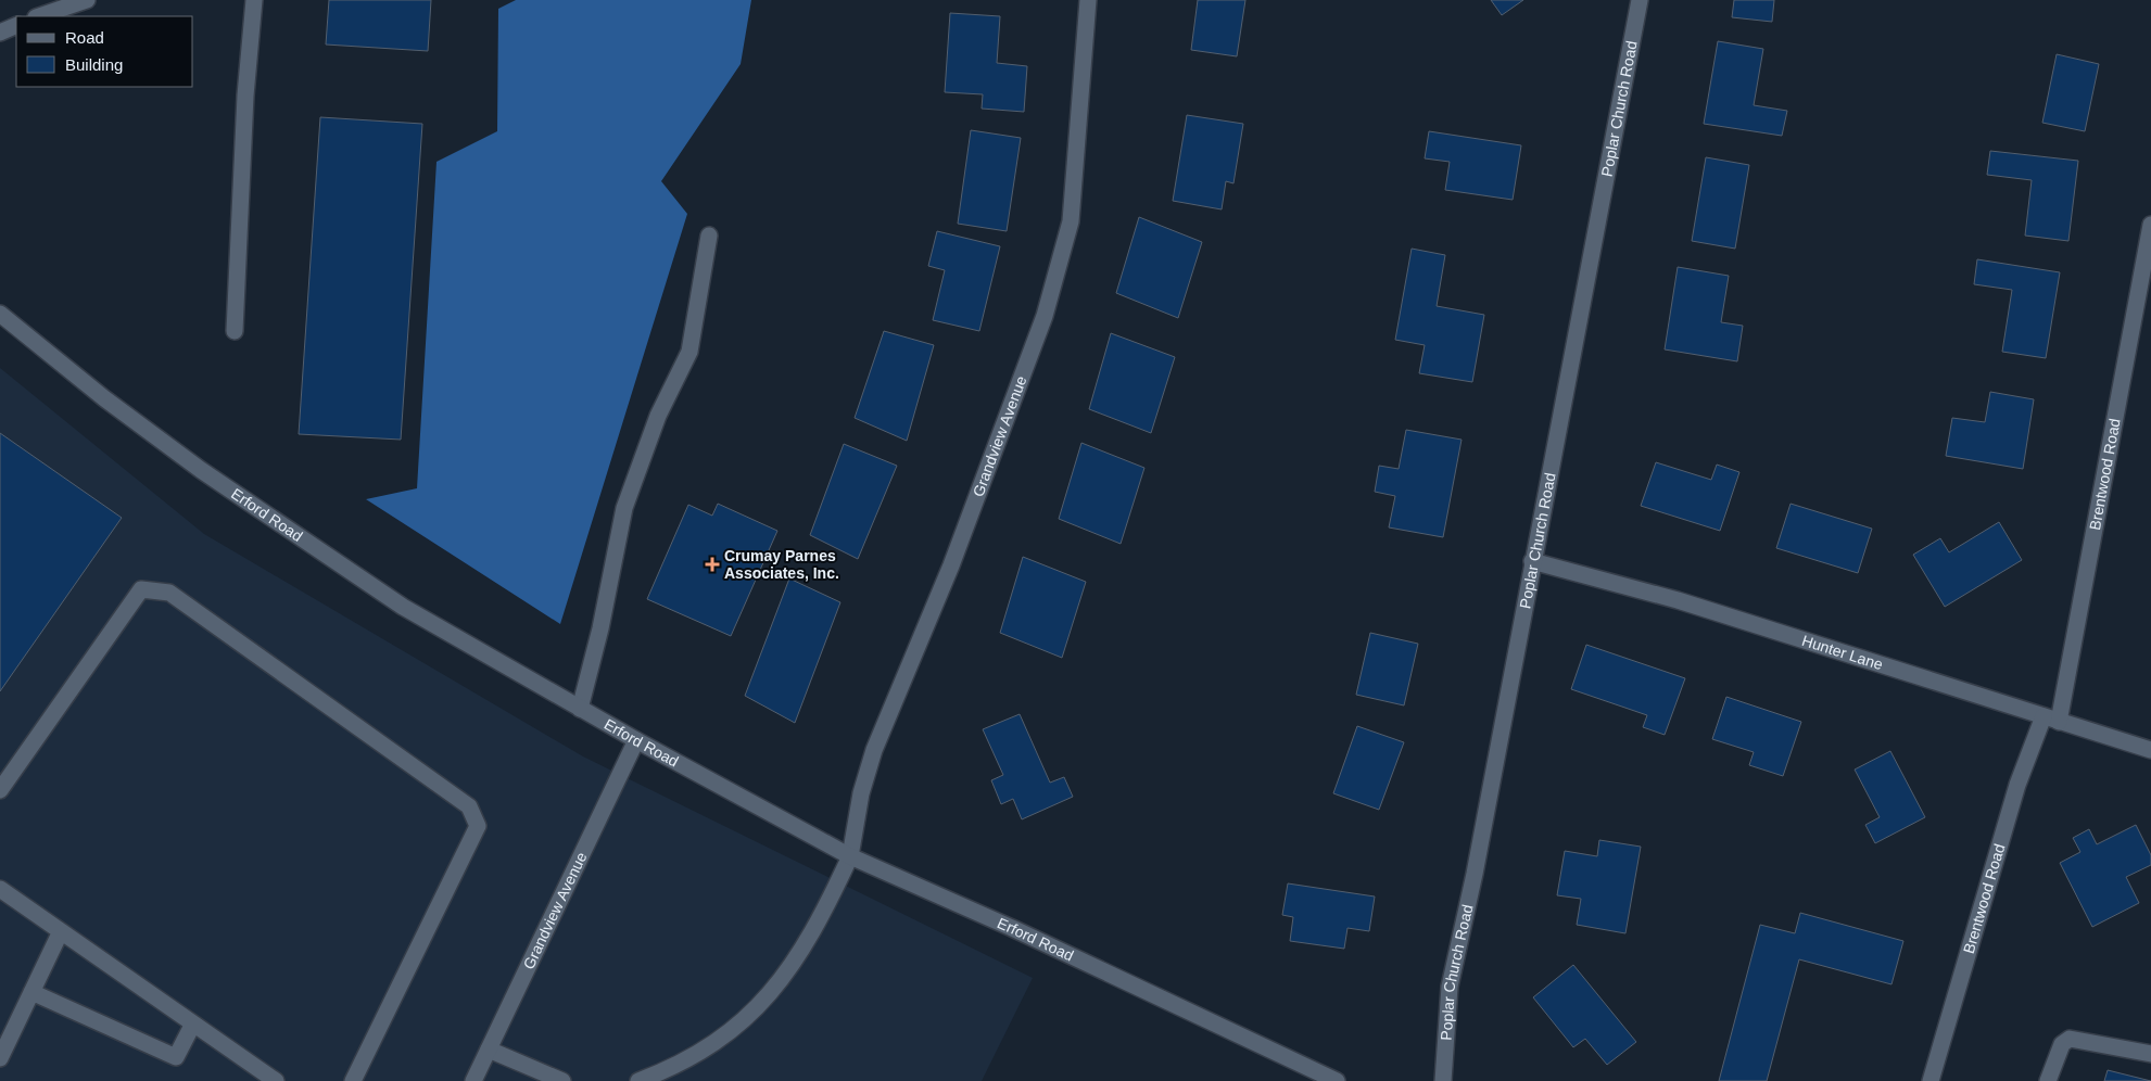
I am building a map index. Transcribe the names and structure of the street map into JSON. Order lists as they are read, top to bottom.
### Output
{
  "streets": {
    "street": [
      "Poplar Church Road",
      "Grandview Avenue",
      "Brentwood Road",
      "Erford Road",
      "Hunter Lane"
    ]
  },
  "crossings": [
    ["Poplar Church Road", "Hunter Lane"],
    ["Grandview Avenue", "Erford Road"],
    ["Brentwood Road", "Hunter Lane"]
  ],
  "places": {
    "health": ["Crumay Parnes Associates, Inc."]
  },
  "legend": ["Road", "Building"]
}
